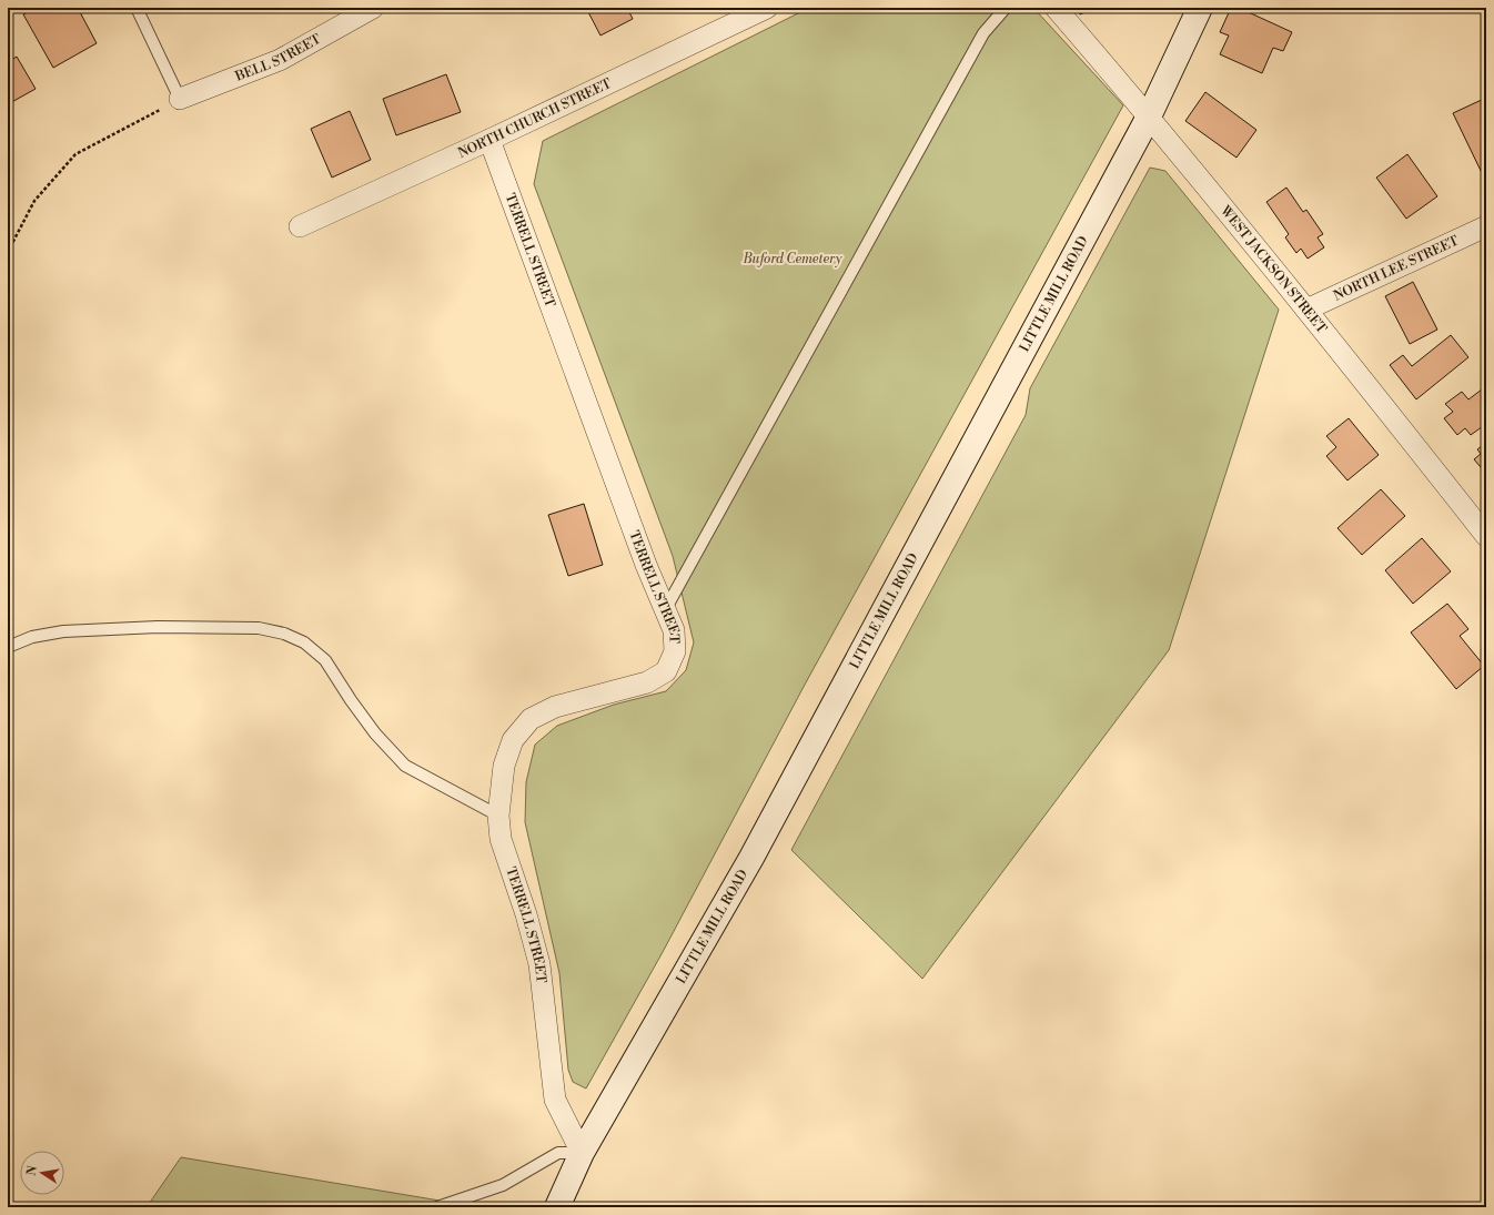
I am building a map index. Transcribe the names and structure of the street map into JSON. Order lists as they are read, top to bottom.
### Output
{
  "streets": {
    "street": [
      "BELL STREET",
      "NORTH CHURCH STREET",
      "TERRELL STREET",
      "NORTH LEE STREET",
      "WEST JACKSON STREET",
      "LITTLE MILL ROAD"
    ]
  },
  "crossings": [
    ["NORTH CHURCH STREET", "TERRELL STREET"],
    ["TERRELL STREET", "LITTLE MILL ROAD"],
    ["NORTH LEE STREET", "WEST JACKSON STREET"],
    ["WEST JACKSON STREET", "LITTLE MILL ROAD"]
  ],
  "parks": ["Buford Cemetery"],
  "north": "left"
}
